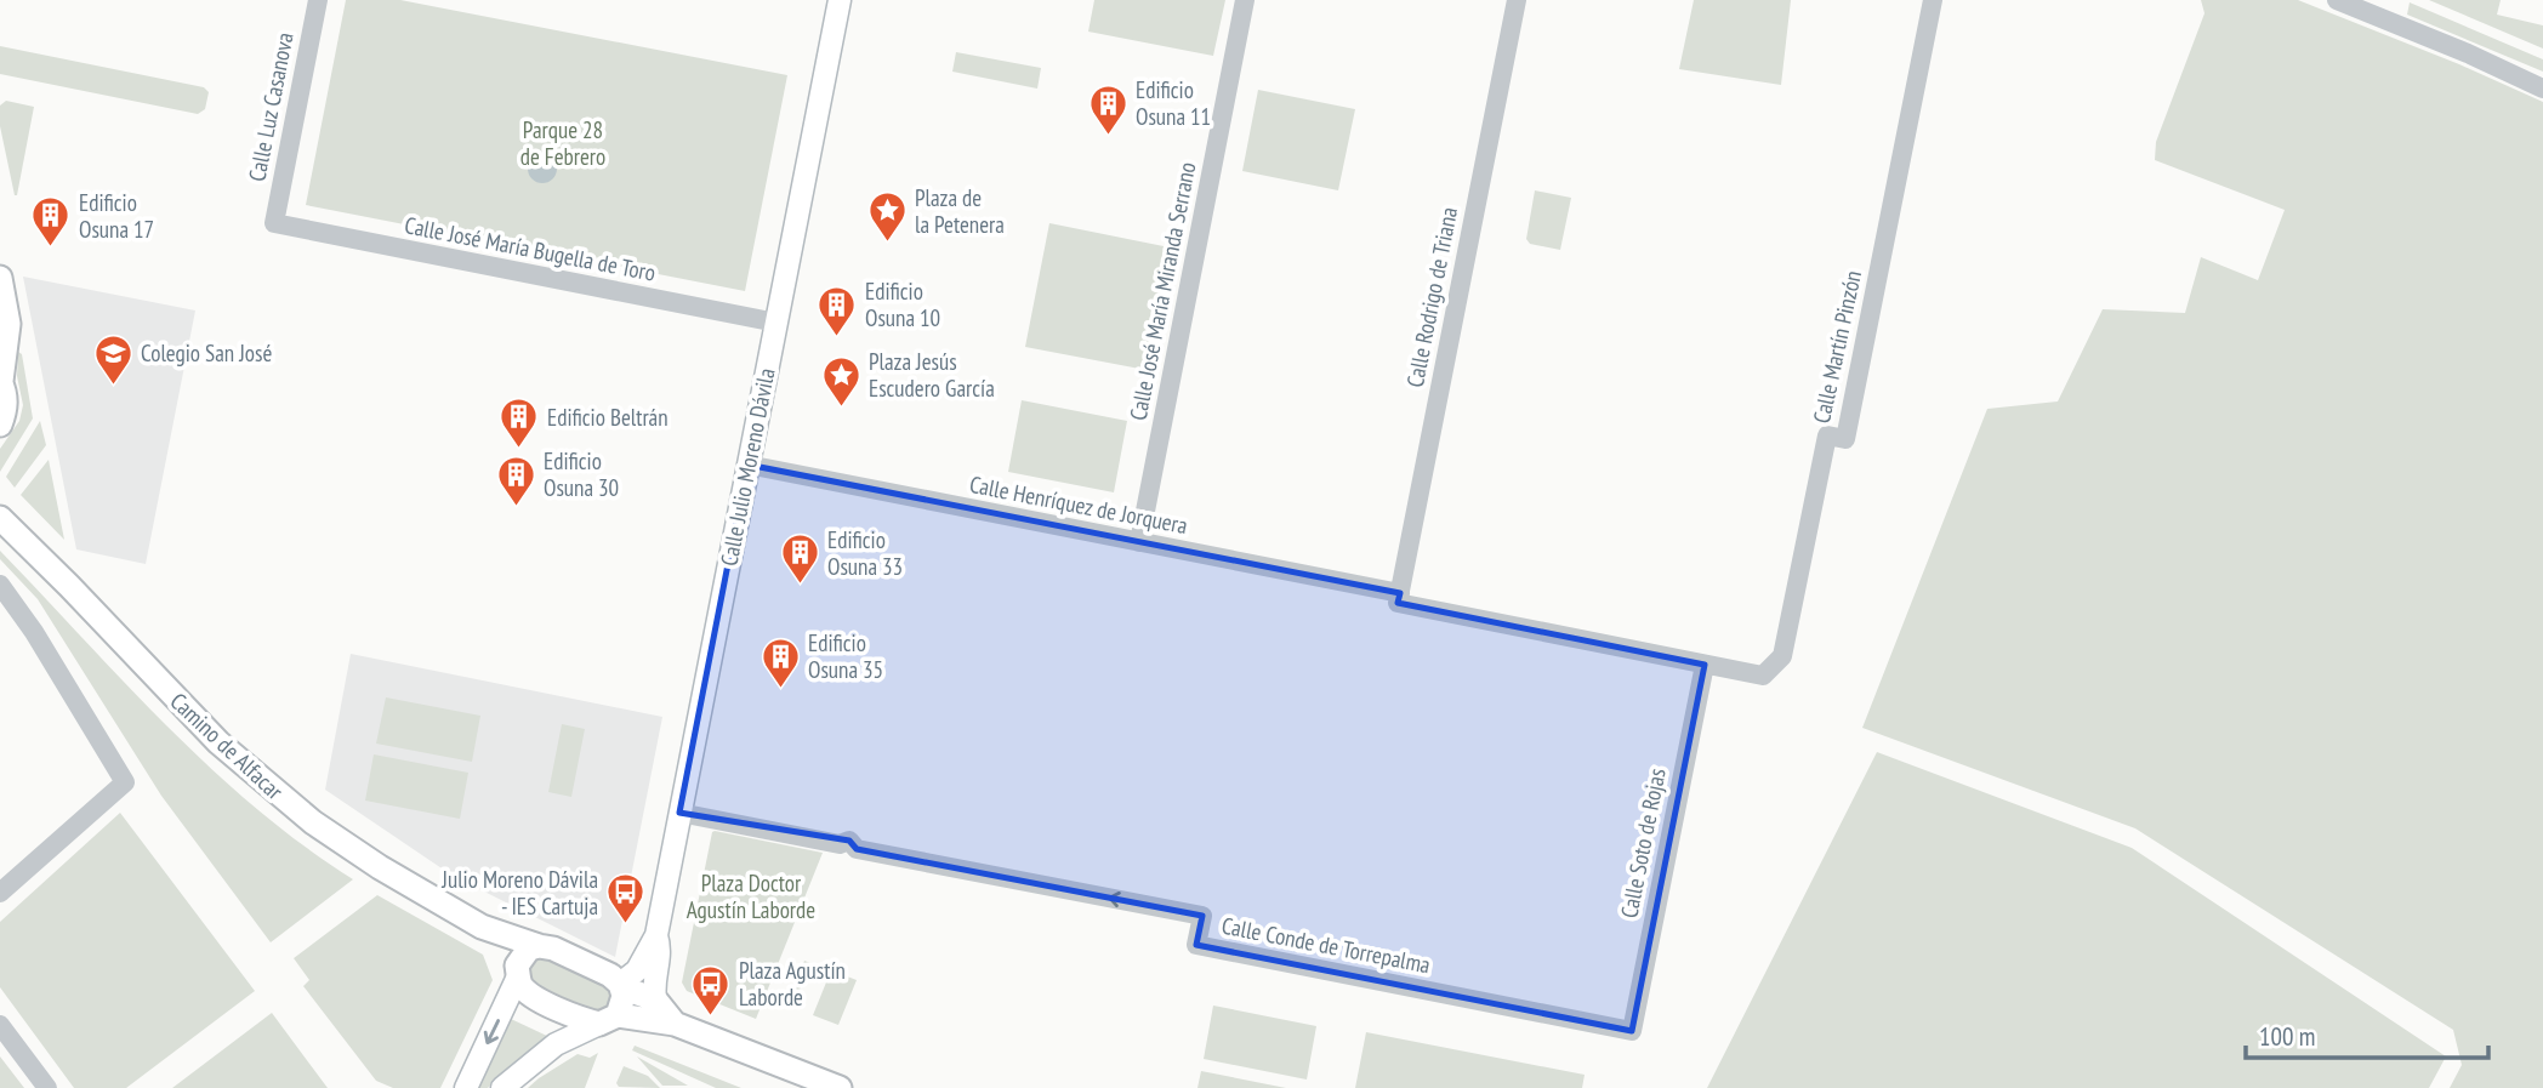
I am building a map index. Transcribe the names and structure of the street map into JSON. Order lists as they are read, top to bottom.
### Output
{
  "streets": {
    "main road": ["Calle Julio Moreno Dávila", "Camino de Alfacar"],
    "street": [
      "Calle Luz Casanova",
      "Calle José María Bugella de Toro",
      "Calle José María Miranda Serrano",
      "Calle Rodrigo de Triana",
      "Calle Martín Pinzón",
      "Calle Henríquez de Jorquera",
      "Calle Soto de Rojas",
      "Calle Conde de Torrepalma"
    ]
  },
  "crossings": [
    ["Calle Luz Casanova", "Calle José María Bugella de Toro"],
    ["Calle José María Bugella de Toro", "Calle Julio Moreno Dávila"],
    ["Calle José María Miranda Serrano", "Calle Henríquez de Jorquera"],
    ["Calle Rodrigo de Triana", "Calle Henríquez de Jorquera"],
    ["Calle Martín Pinzón", "Calle Henríquez de Jorquera"],
    ["Calle Julio Moreno Dávila", "Calle Henríquez de Jorquera"],
    ["Calle Julio Moreno Dávila", "Camino de Alfacar"],
    ["Calle Julio Moreno Dávila", "Calle Conde de Torrepalma"],
    ["Calle Henríquez de Jorquera", "Calle Soto de Rojas"],
    ["Calle Soto de Rojas", "Calle Conde de Torrepalma"]
  ],
  "one_way": ["Calle Conde de Torrepalma"],
  "parks": ["Parque 28 de Febrero", "Plaza Doctor Agustín Laborde"],
  "places": {
    "building": [
      "Edificio Osuna 11",
      "Edificio Osuna 17",
      "Edificio Osuna 10",
      "Edificio Beltrán",
      "Edificio Osuna 30",
      "Edificio Osuna 33",
      "Edificio Osuna 35"
    ],
    "place": ["Plaza de la Petenera", "Plaza Jesús Escudero García"],
    "school or university": ["Colegio San José"],
    "bus stop": ["Julio Moreno Dávila - IES Cartuja", "Plaza Agustín Laborde"]
  },
  "scale_bar": "100 m"
}
